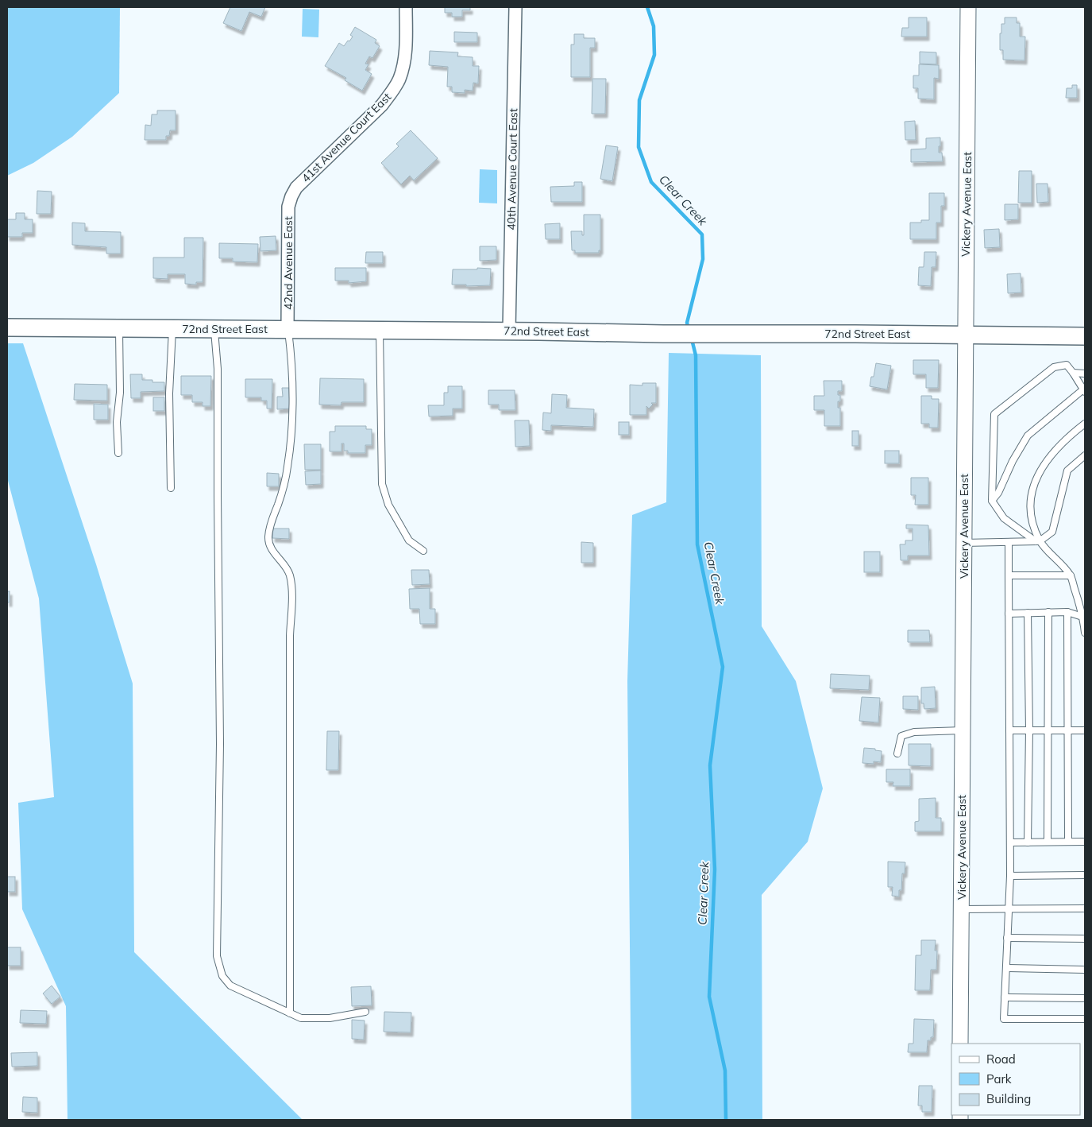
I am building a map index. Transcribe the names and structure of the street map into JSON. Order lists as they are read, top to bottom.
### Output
{
  "streets": {
    "main road": ["72nd Street East"],
    "street": [
      "41st Avenue Court East",
      "40th Avenue Court East",
      "Vickery Avenue East",
      "42nd Avenue East"
    ]
  },
  "crossings": [
    ["41st Avenue Court East", "42nd Avenue East"],
    ["40th Avenue Court East", "72nd Street East"],
    ["Vickery Avenue East", "72nd Street East"],
    ["42nd Avenue East", "72nd Street East"]
  ],
  "water": ["Clear Creek"],
  "legend": ["Road", "Park", "Building"]
}
